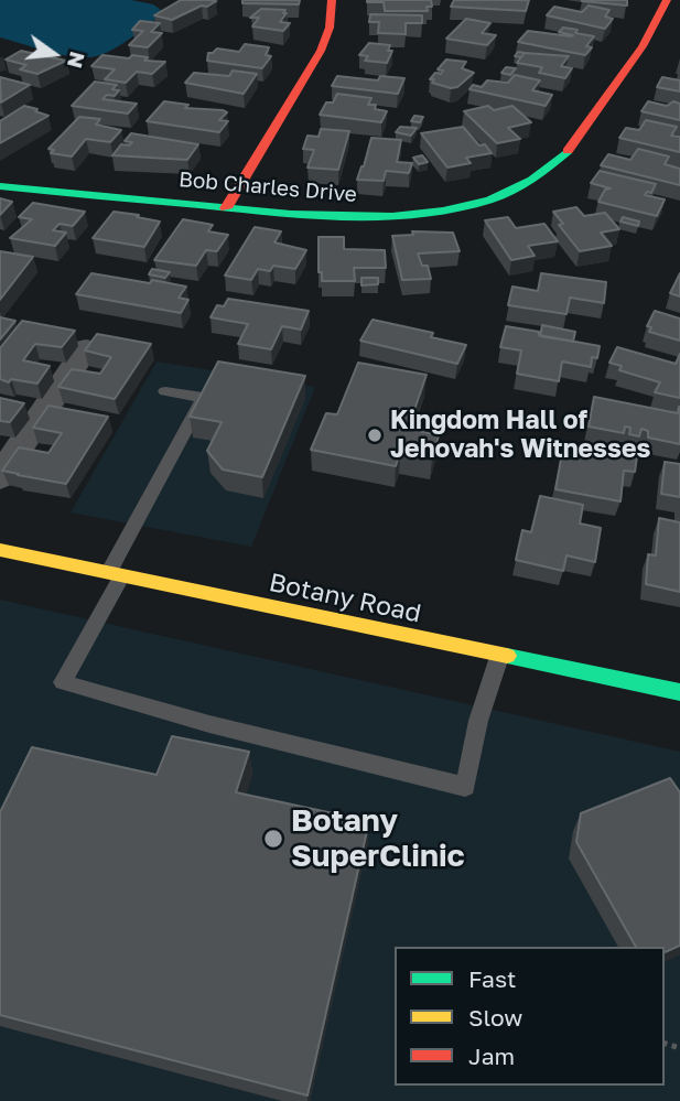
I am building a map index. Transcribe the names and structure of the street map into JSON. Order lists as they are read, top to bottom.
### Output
{
  "streets": {
    "street": ["Bob Charles Drive", "Botany Road"]
  },
  "places": ["Kingdom Hall of Jehovah's Witnesses", "Botany SuperClinic"],
  "legend": ["Fast", "Slow", "Jam"],
  "north": "right"
}
